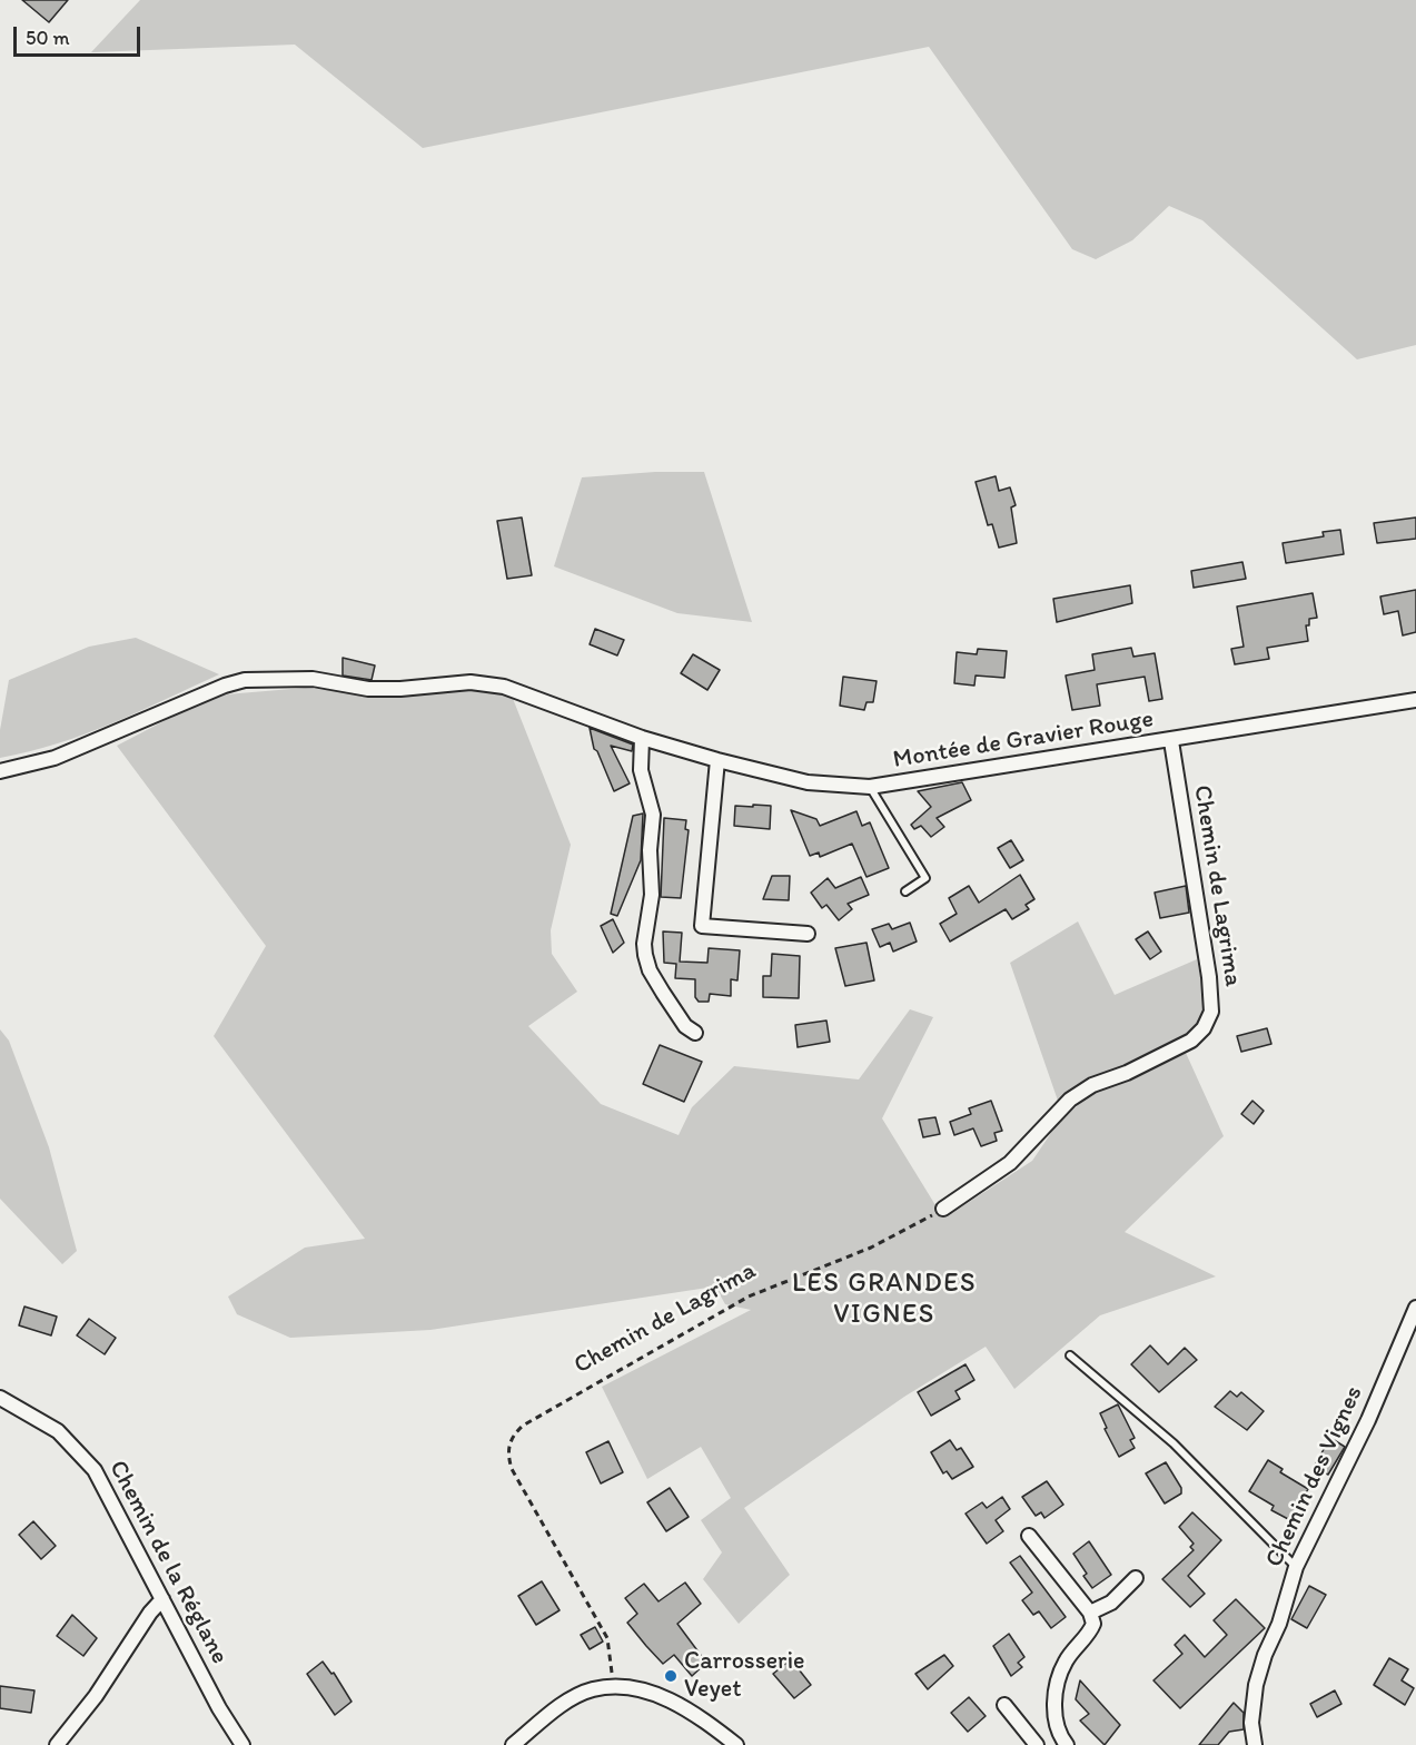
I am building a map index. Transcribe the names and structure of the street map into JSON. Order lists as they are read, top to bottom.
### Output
{
  "streets": {
    "street": [
      "Montée de Gravier Rouge",
      "Chemin de Lagrima",
      "Chemin des Vignes",
      "Chemin de la Réglane"
    ]
  },
  "crossings": [
    ["Montée de Gravier Rouge", "Chemin de Lagrima"]
  ],
  "districts": ["LES GRANDES VIGNES"],
  "places": ["Carrosserie Veyet"],
  "scale_bar": "50 m"
}
